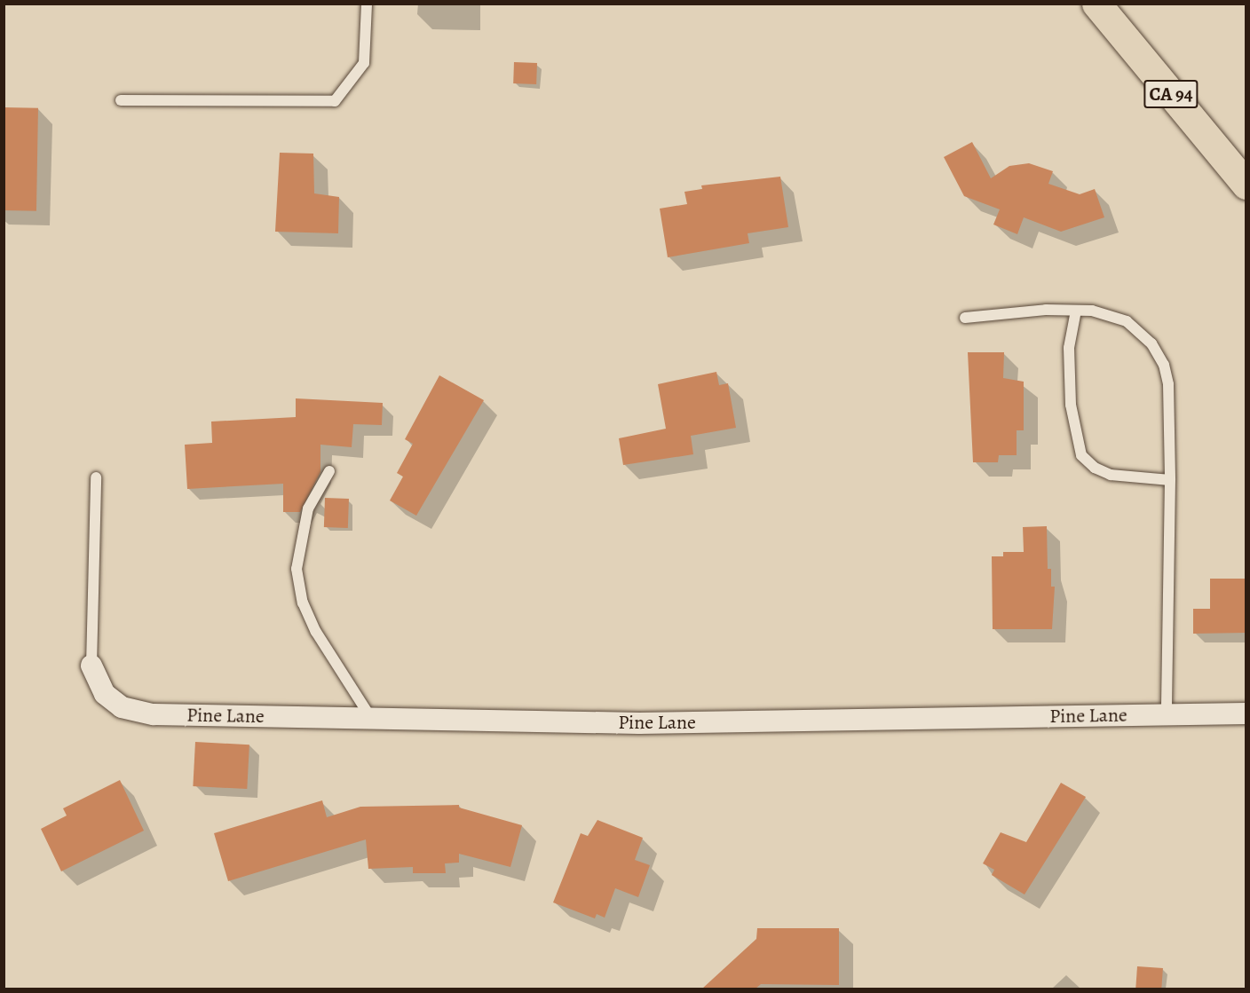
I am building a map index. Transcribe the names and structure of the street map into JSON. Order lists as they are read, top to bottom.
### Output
{
  "streets": {
    "highway": ["CA 94"],
    "street": ["Pine Lane"]
  }
}
